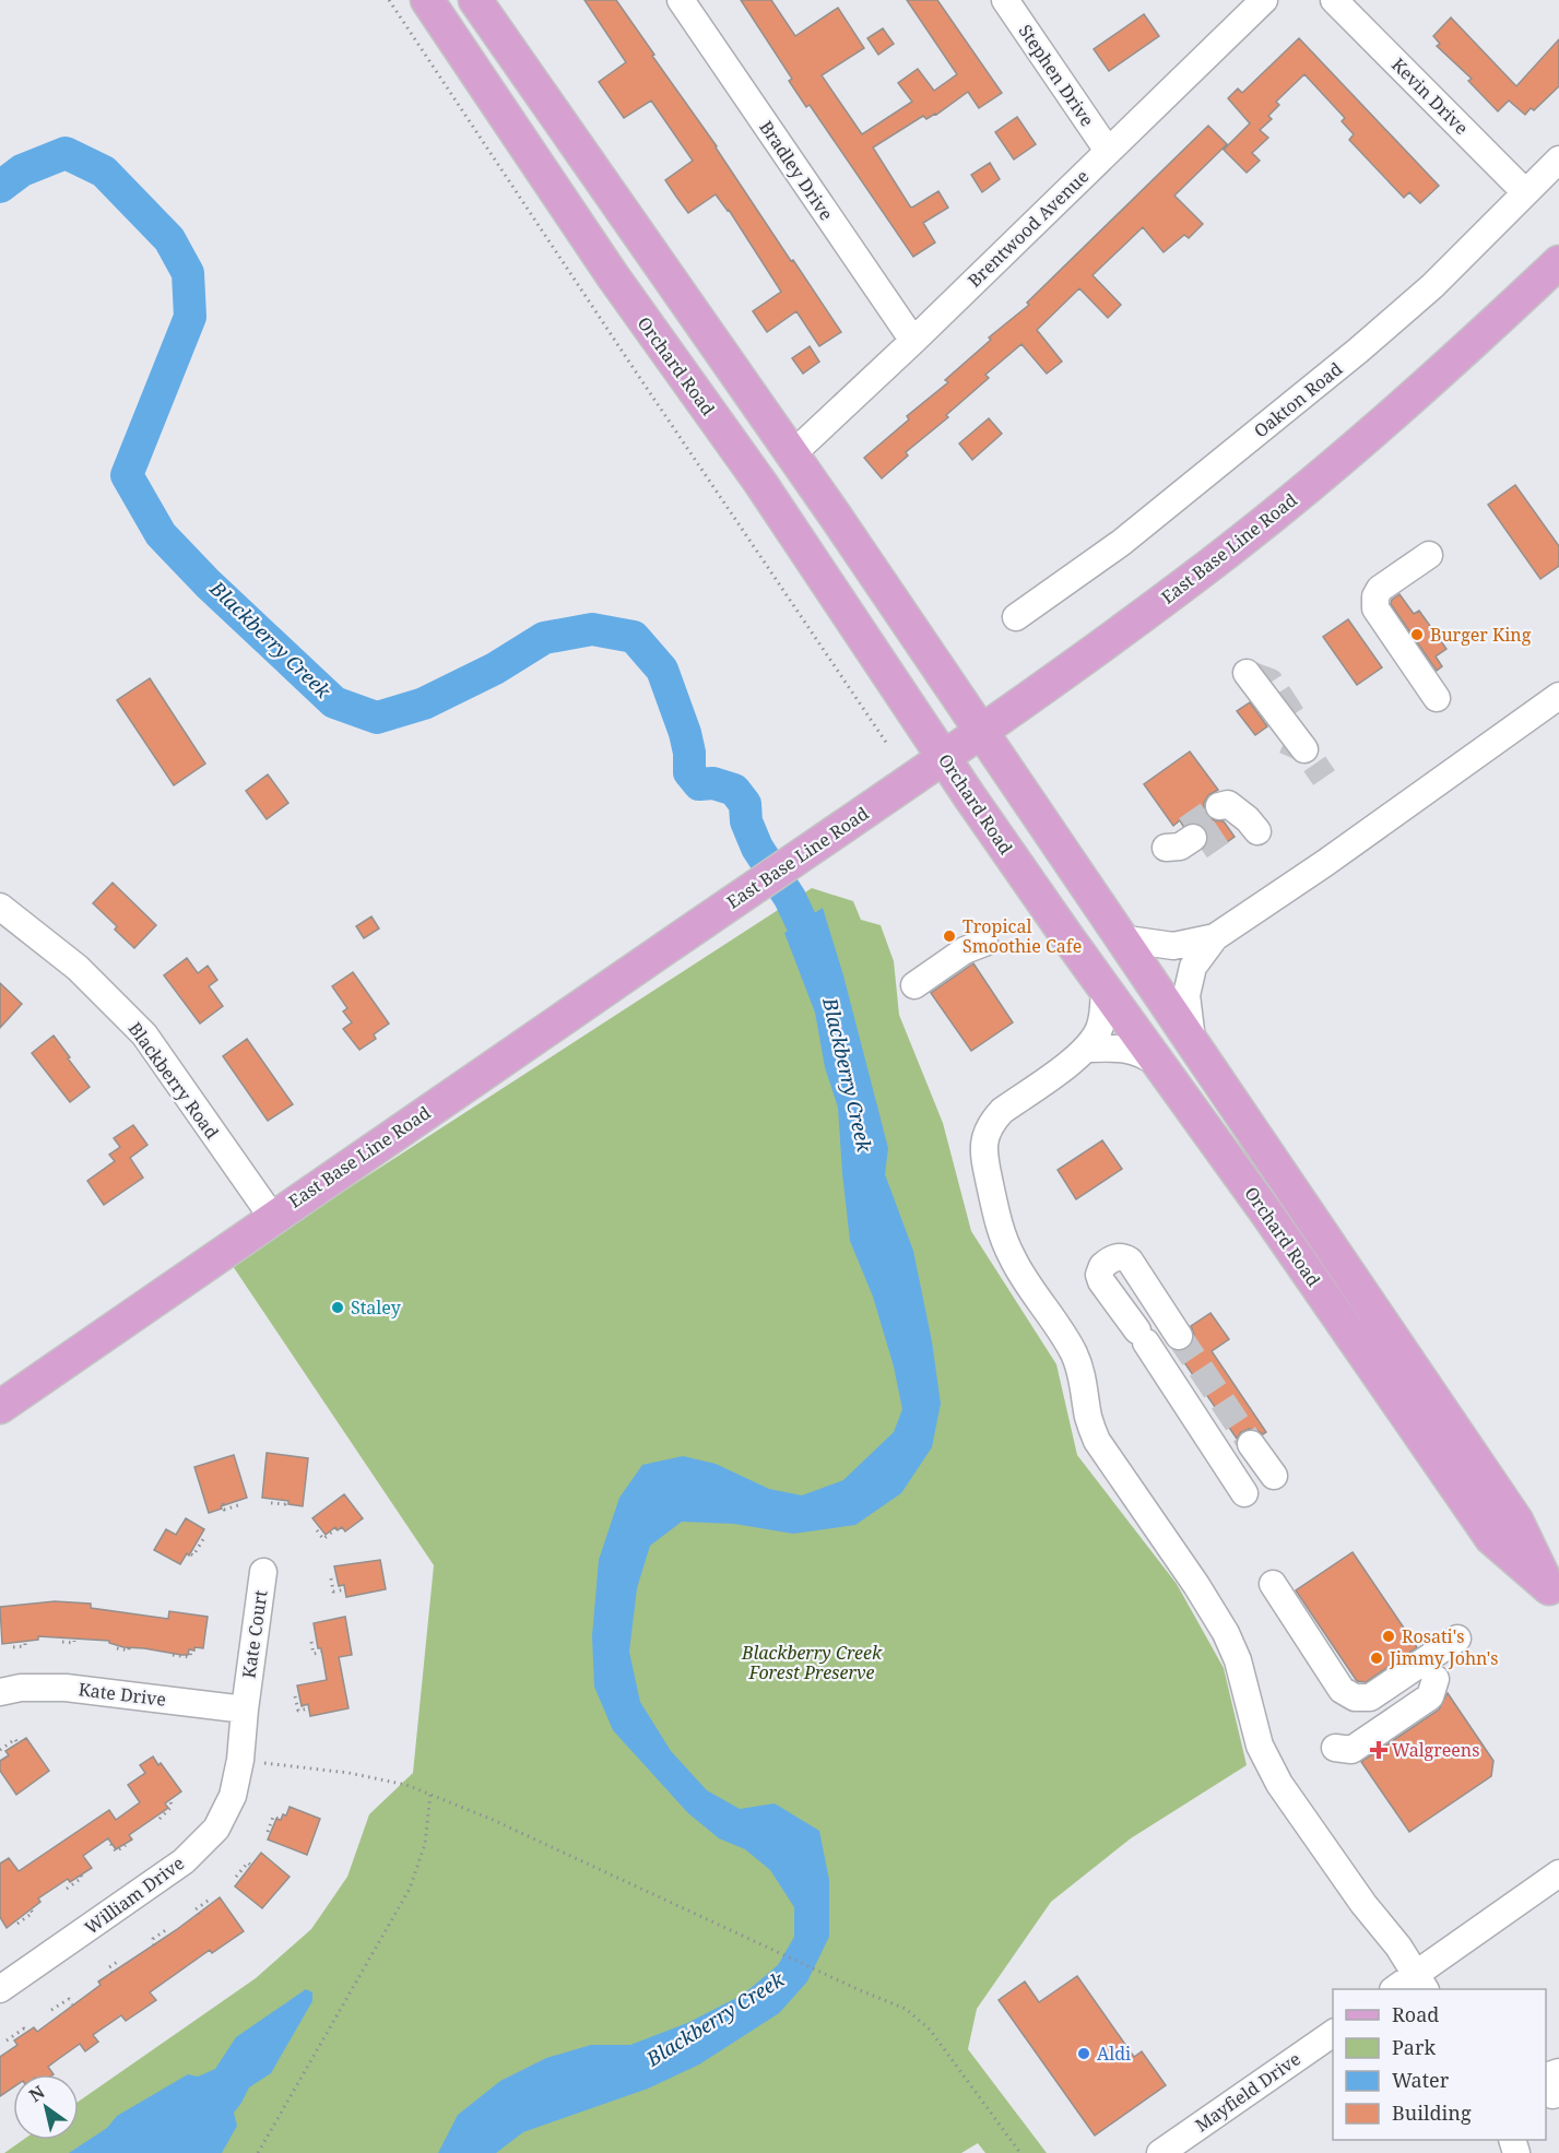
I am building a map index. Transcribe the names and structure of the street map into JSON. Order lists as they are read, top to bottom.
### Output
{
  "streets": {
    "main road": ["Orchard Road", "East Base Line Road"],
    "street": [
      "Stephen Drive",
      "Kevin Drive",
      "Bradley Drive",
      "Brentwood Avenue",
      "Oakton Road",
      "Blackberry Road",
      "Kate Court",
      "Kate Drive",
      "William Drive",
      "Mayfield Drive"
    ]
  },
  "crossings": [
    ["Stephen Drive", "Brentwood Avenue"],
    ["Kevin Drive", "Oakton Road"],
    ["Bradley Drive", "Brentwood Avenue"],
    ["Brentwood Avenue", "Orchard Road"],
    ["Orchard Road", "East Base Line Road"],
    ["East Base Line Road", "Blackberry Road"],
    ["Kate Court", "Kate Drive"],
    ["Kate Court", "William Drive"],
    ["Kate Drive", "William Drive"]
  ],
  "water": ["Blackberry Creek"],
  "parks": ["Blackberry Creek Forest Preserve"],
  "places": {
    "other": [
      "Burger King",
      "Tropical Smoothie Cafe",
      "Staley",
      "Rosati's",
      "Jimmy John's",
      "Aldi"
    ],
    "health": ["Walgreens"]
  },
  "legend": [
    "Road",
    "Park",
    "Water",
    "Building"
  ],
  "north": "top left"
}
